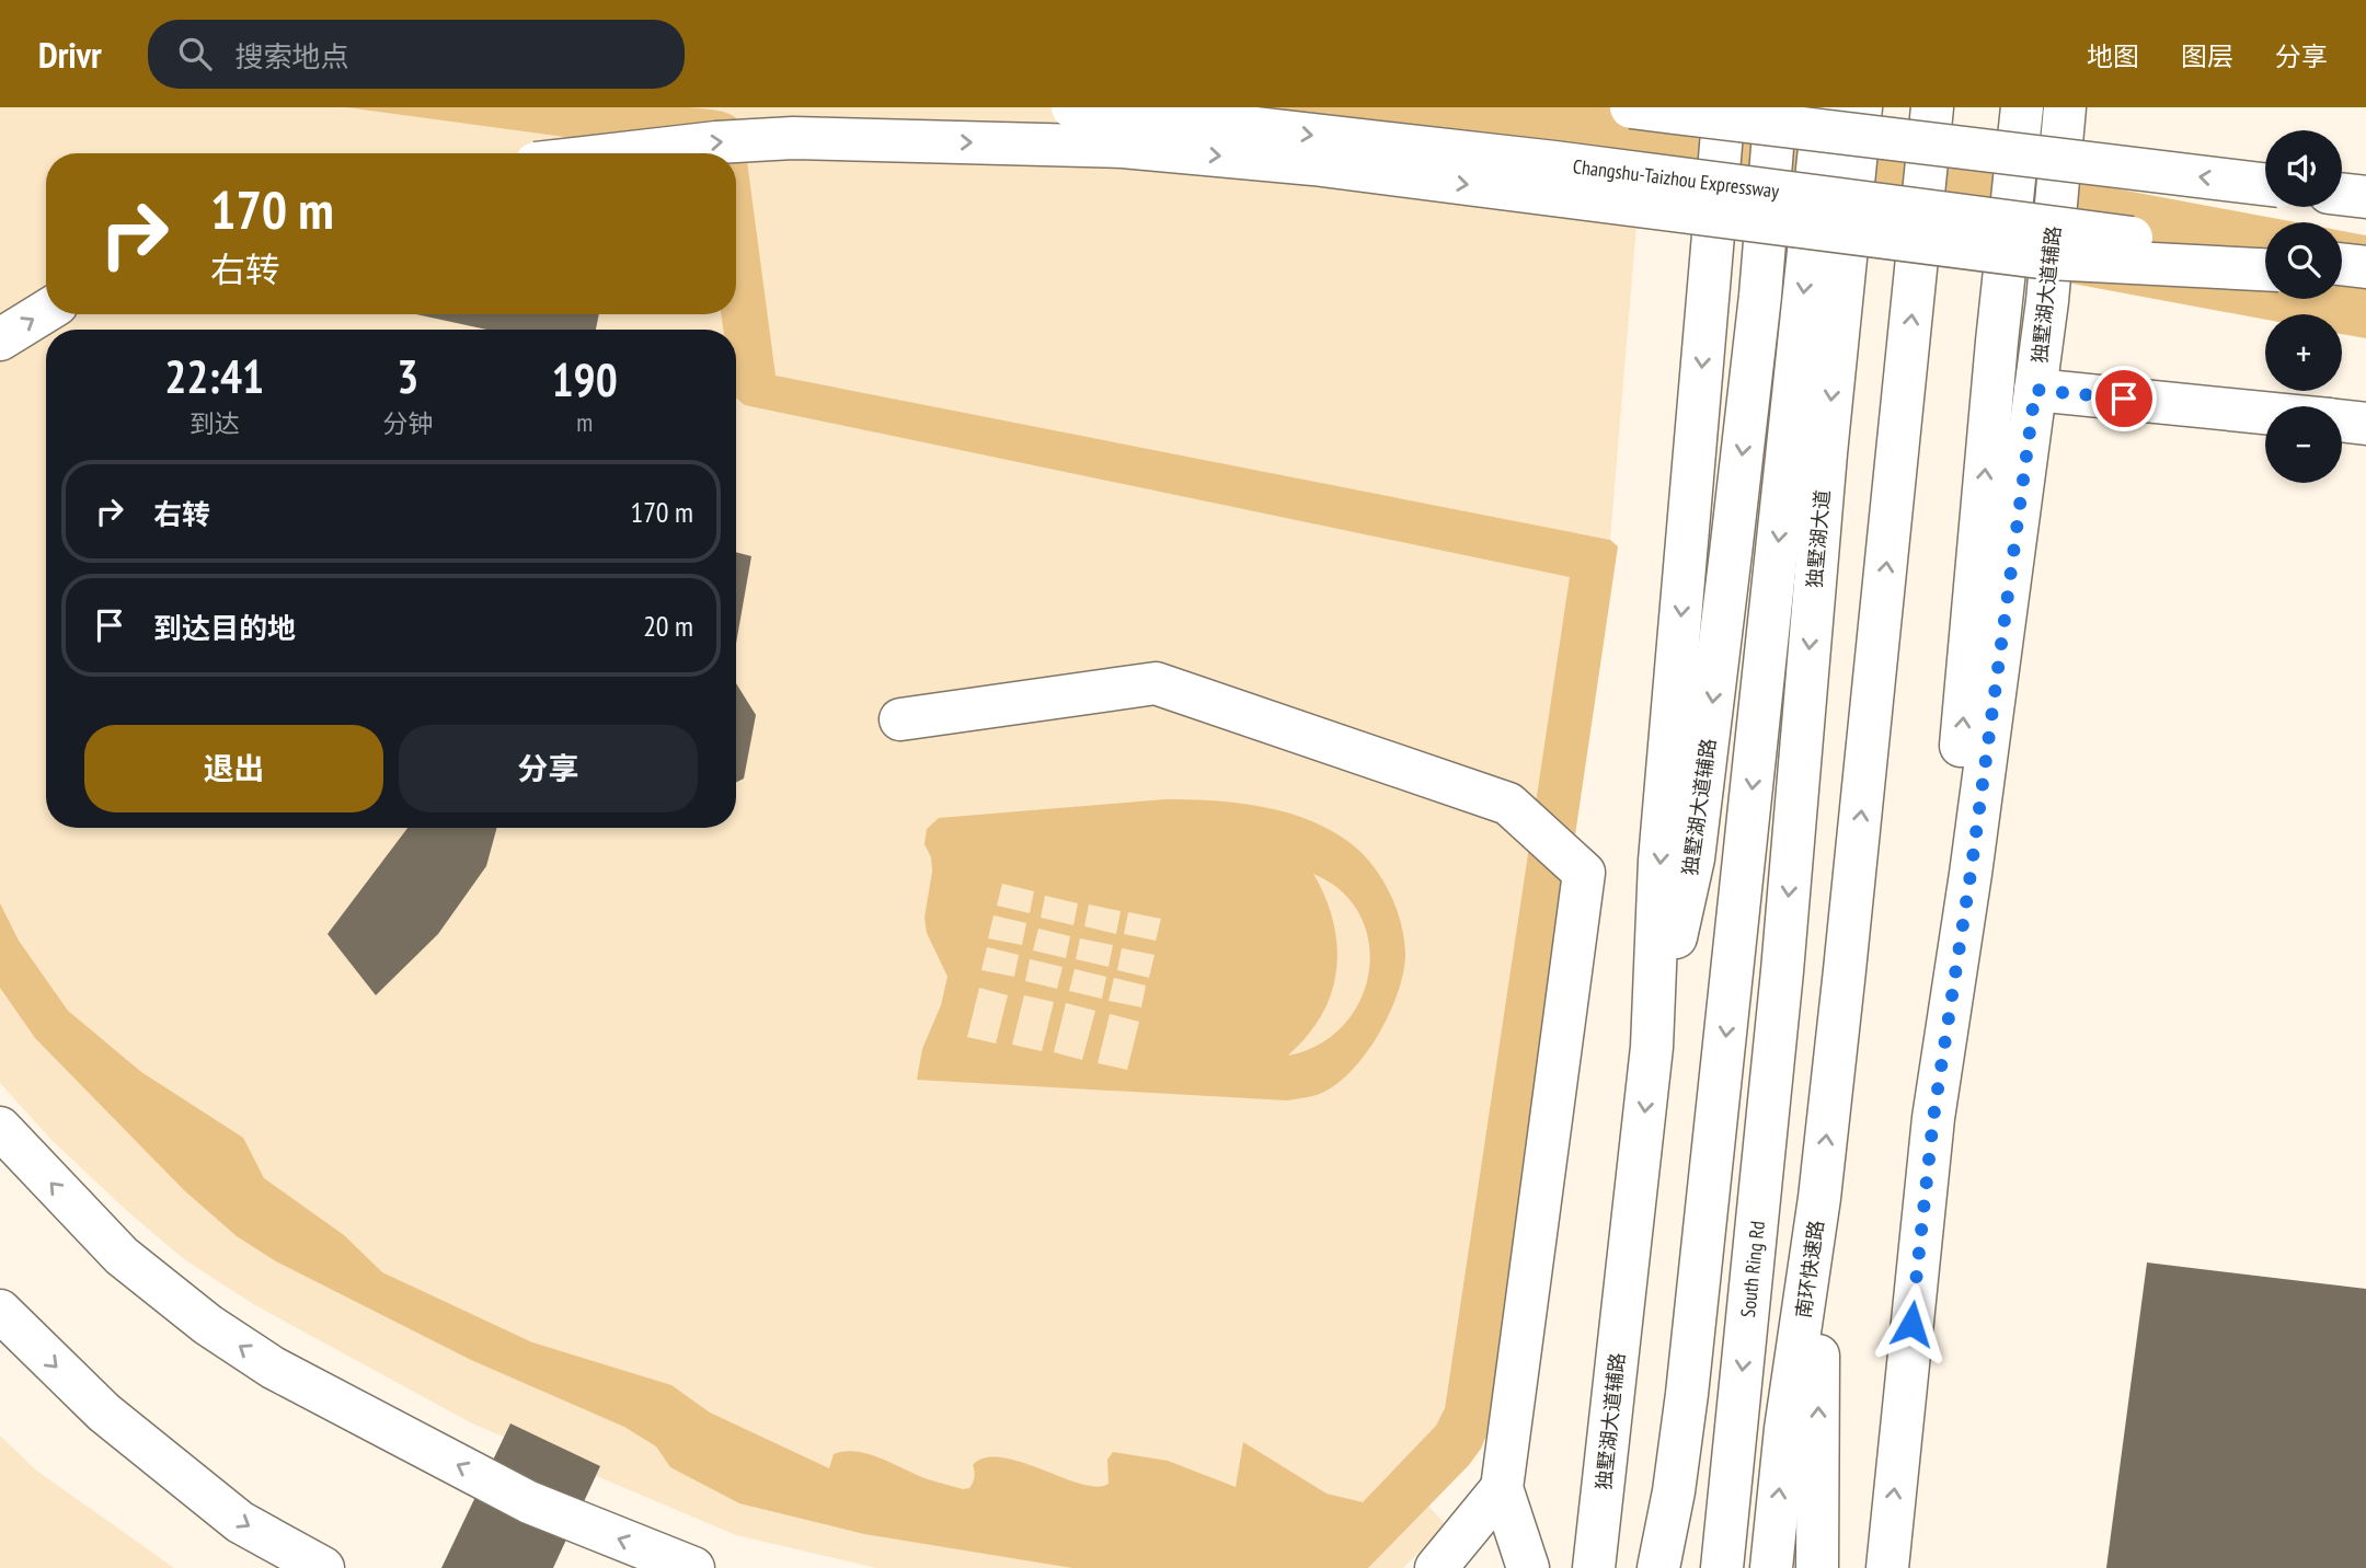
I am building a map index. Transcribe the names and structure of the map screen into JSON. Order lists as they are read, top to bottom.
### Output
{
  "streets": {
    "main road": [
      "Changshu-Taizhou Expressway",
      "独墅湖大道辅路",
      "独墅湖大道",
      "South Ring Rd",
      "南环快速路"
    ]
  },
  "crossings": [
    ["独墅湖大道", "South Ring Rd"]
  ],
  "page": {
    "header": "Drivr",
    "search": "搜索地点",
    "nav": ["地图", "图层", "分享"],
    "map_buttons": ["+", "−"],
    "turn": ["170 m", "右转"],
    "eta": [
      "22:41",
      "到达",
      "3",
      "分钟",
      "190",
      "m"
    ],
    "list": [
      {
        "name": "右转",
        "value": "170 m"
      },
      {
        "name": "到达目的地",
        "value": "20 m"
      }
    ],
    "buttons": ["退出", "分享"]
  }
}
